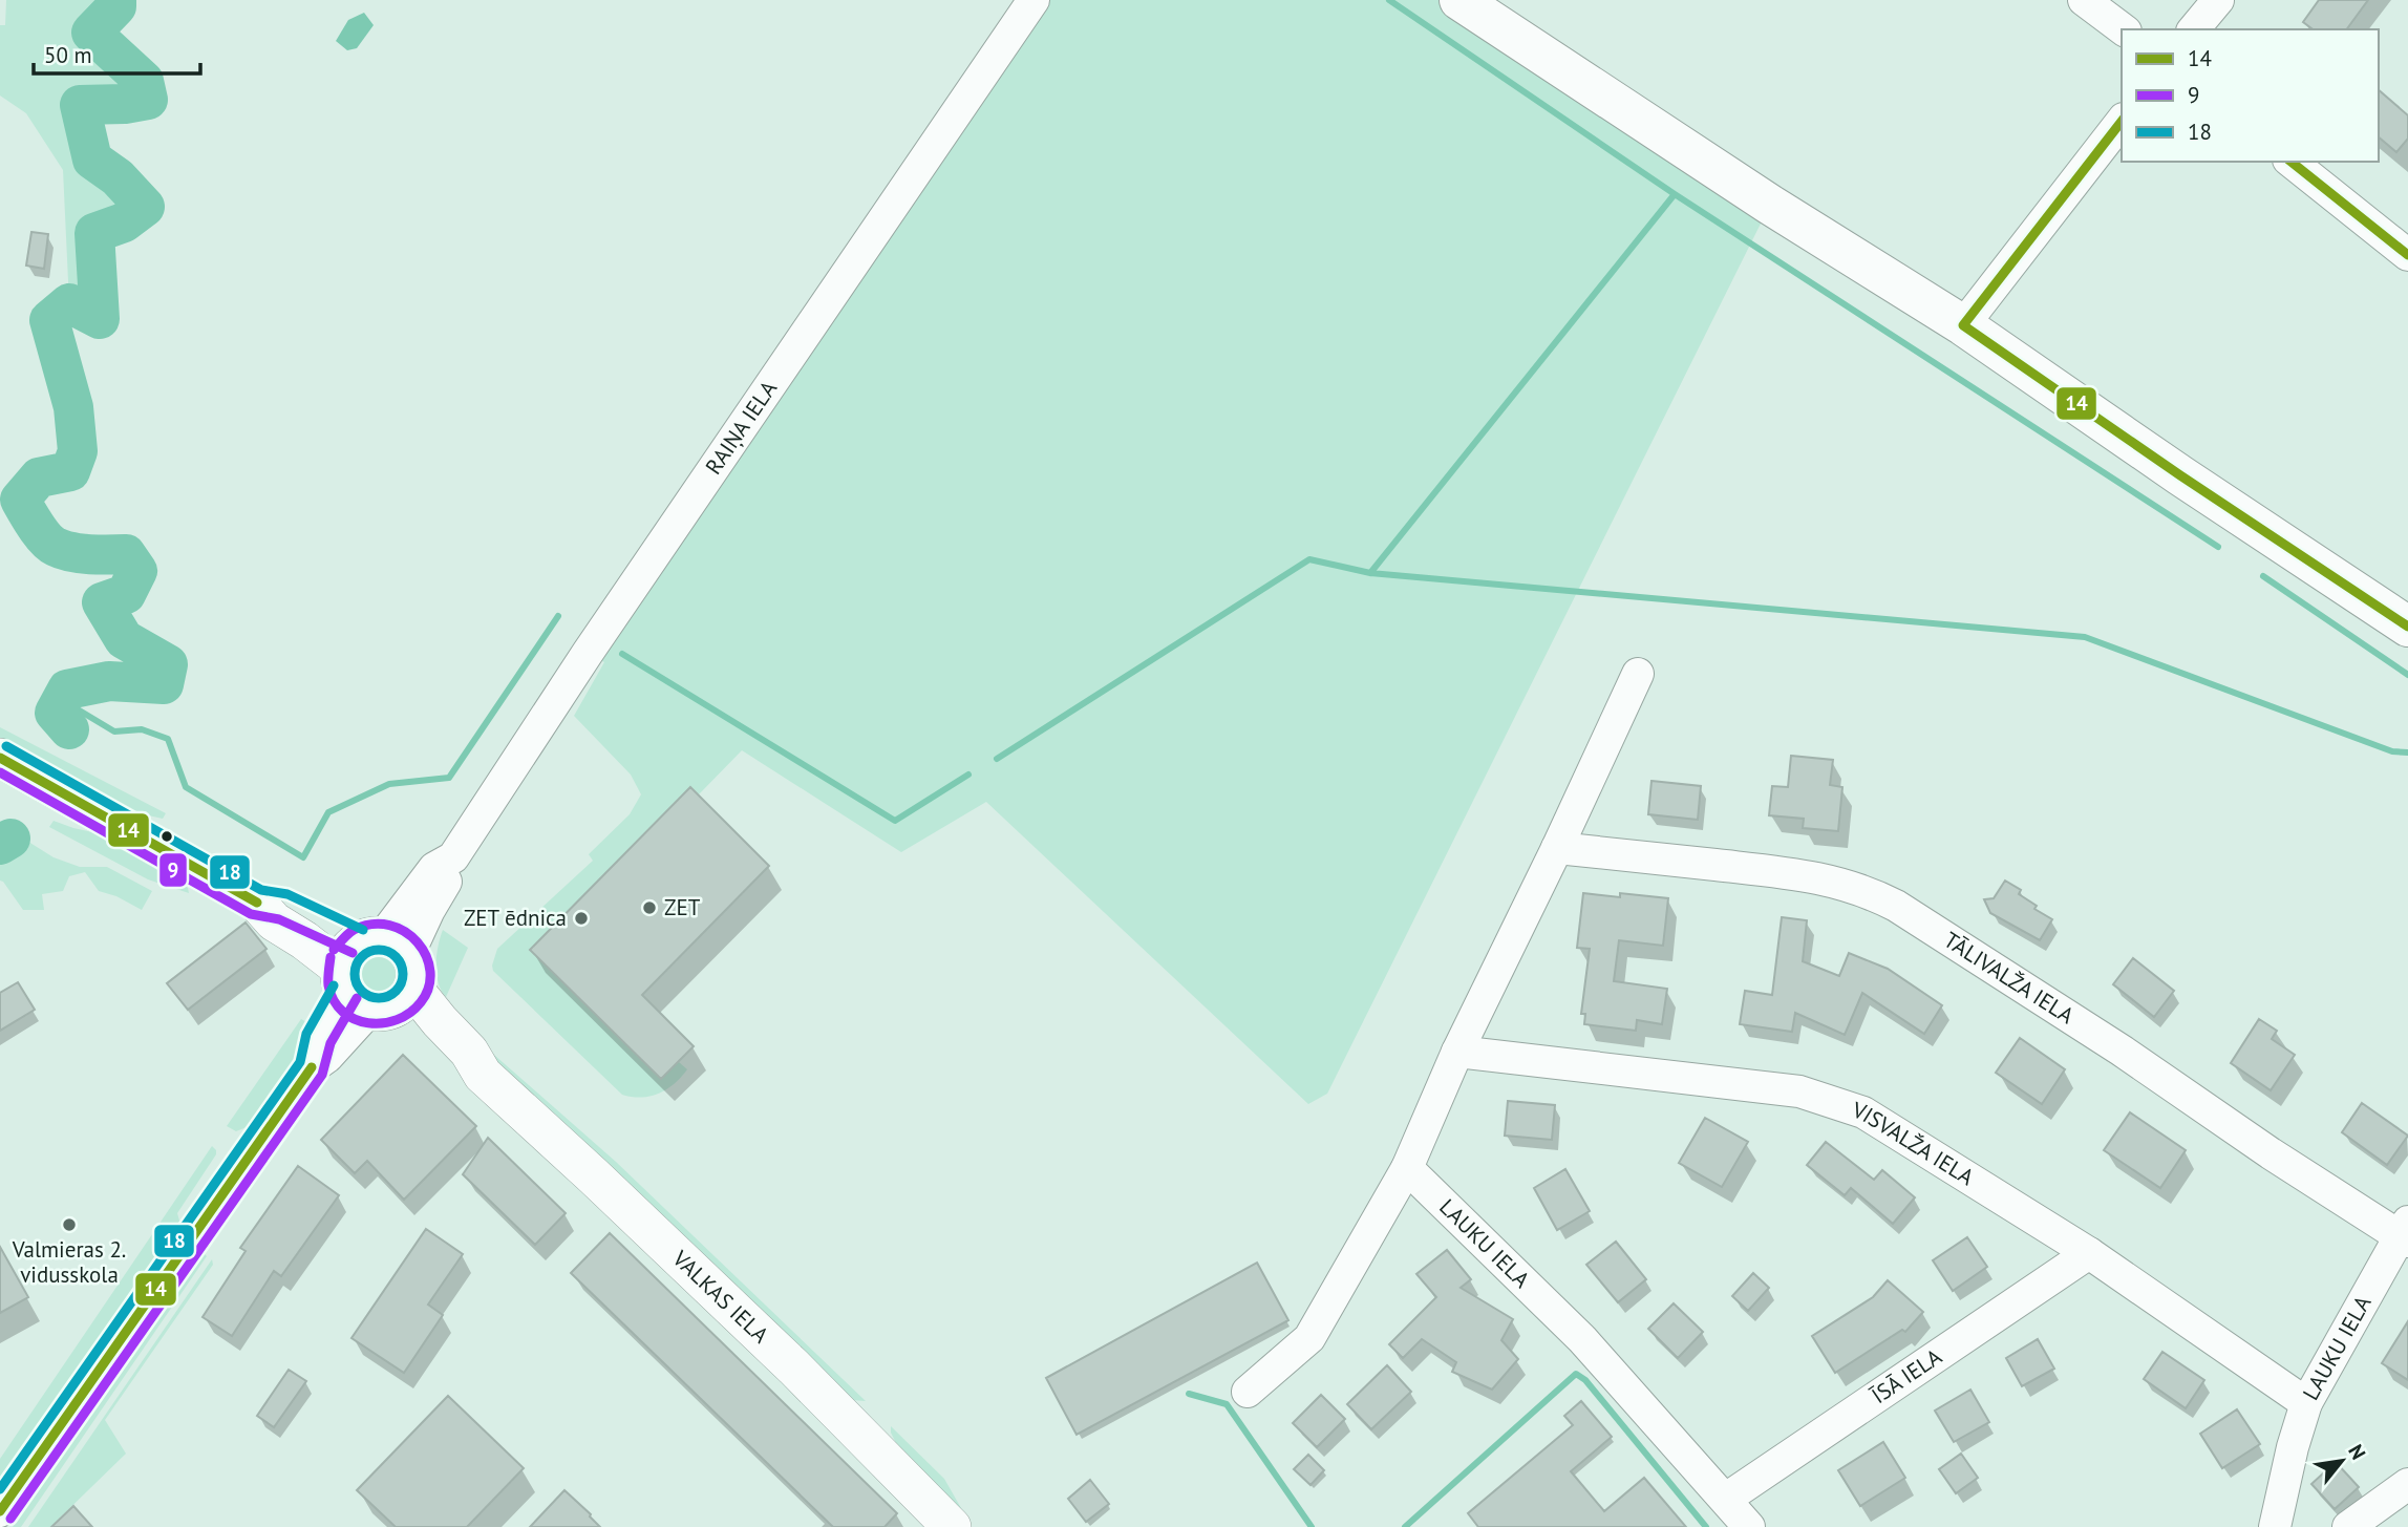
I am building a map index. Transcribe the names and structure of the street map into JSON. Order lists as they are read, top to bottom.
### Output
{
  "streets": {
    "main road": ["VALKAS IELA"],
    "street": [
      "RAIŅA IELA",
      "TĀLIVALŽA IELA",
      "VISVALŽA IELA",
      "LAUKU IELA",
      "ĪSĀ IELA"
    ]
  },
  "crossings": [
    ["RAIŅA IELA", "VALKAS IELA"],
    ["TĀLIVALŽA IELA", "LAUKU IELA"],
    ["VISVALŽA IELA", "LAUKU IELA"],
    ["VISVALŽA IELA", "ĪSĀ IELA"],
    ["LAUKU IELA", "ĪSĀ IELA"]
  ],
  "places": ["ZET", "ZET ēdnica", "Valmieras 2. vidusskola"],
  "lines": ["transit line 14", "transit line 18", "transit line 9"],
  "legend": ["14", "9", "18"],
  "scale_bar": "50 m",
  "north": "top right"
}
